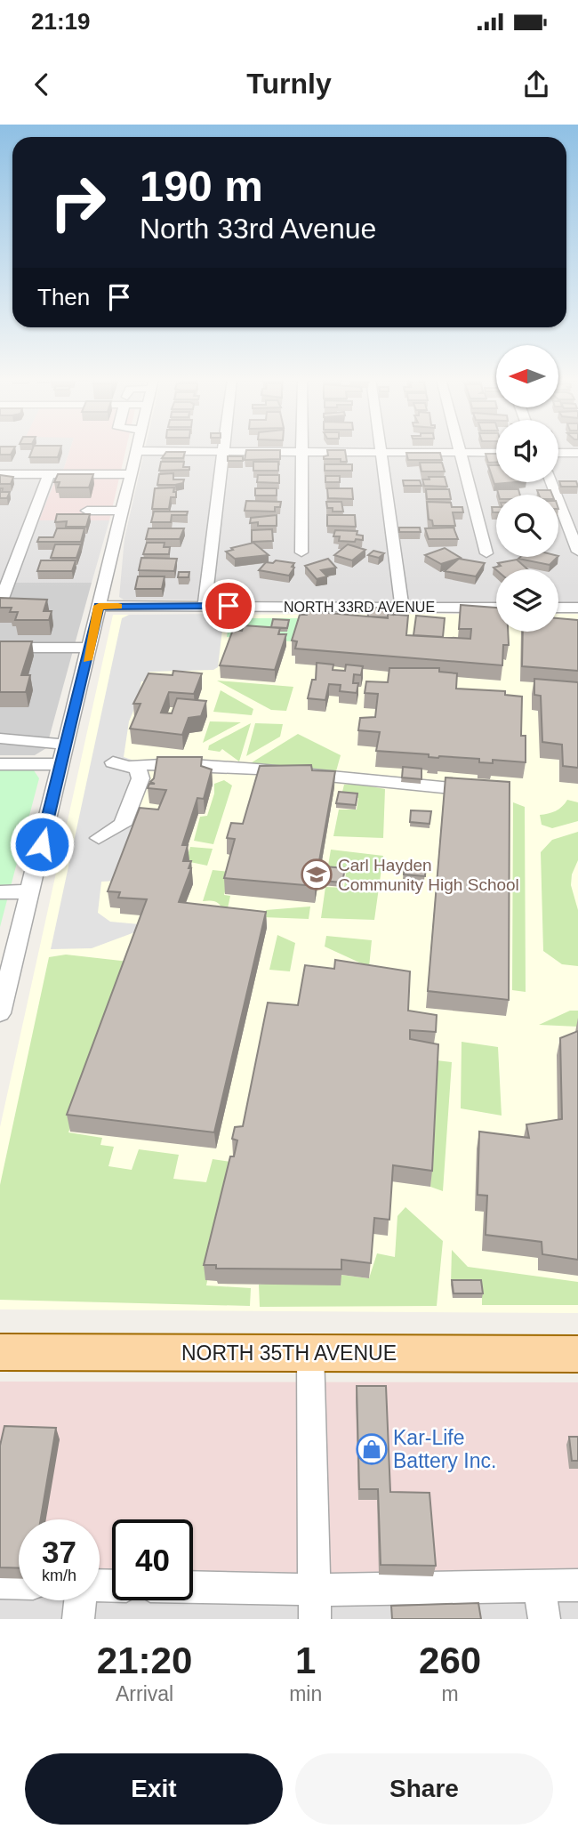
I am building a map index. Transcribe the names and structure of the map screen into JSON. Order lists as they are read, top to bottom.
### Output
{
  "streets": {
    "main road": ["NORTH 35TH AVENUE"],
    "street": ["NORTH 33RD AVENUE"]
  },
  "places": {
    "school or university": ["Carl Hayden Community High School"],
    "shop": ["Kar-Life Battery Inc."]
  },
  "north": "left",
  "page": {
    "status": "21:19",
    "header": "Turnly",
    "turn": ["190 m", "North 33rd Avenue"],
    "then": "Then",
    "speed": "37 km/h",
    "limit": "40",
    "eta": [
      "21:20",
      "Arrival",
      "1",
      "min",
      "260",
      "m"
    ],
    "buttons": ["Exit", "Share"]
  }
}
